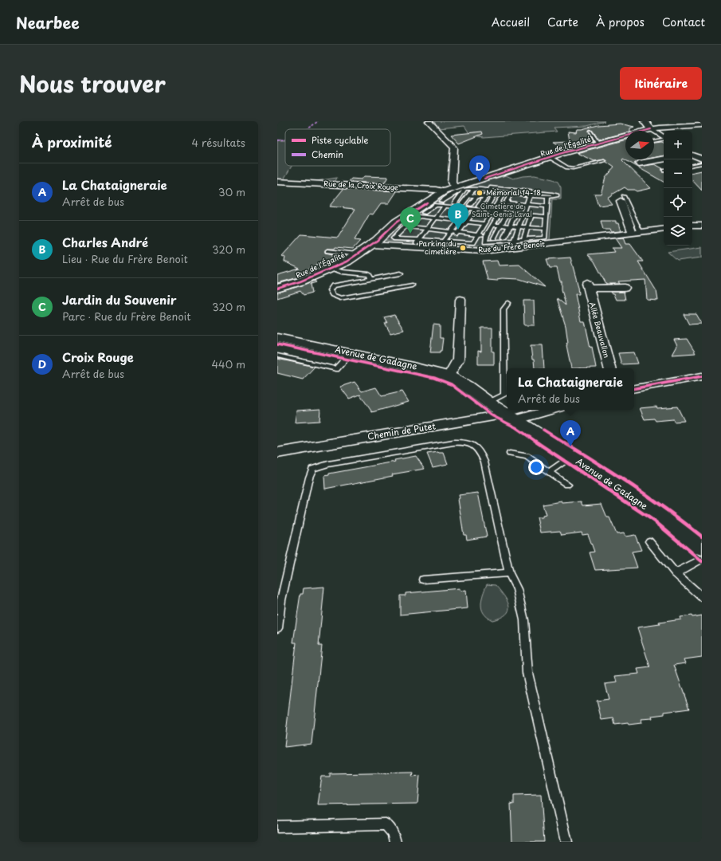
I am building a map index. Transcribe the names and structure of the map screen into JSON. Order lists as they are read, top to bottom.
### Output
{
  "streets": {
    "main road": ["Avenue de Gadagne"],
    "street": [
      "Rue de l'Égalité",
      "Rue de la Croix Rouge",
      "Rue du Frère Benoit",
      "Allée Beauvallon",
      "Chemin de Putet"
    ]
  },
  "crossings": [
    ["Rue de l'Égalité", "Rue de la Croix Rouge"],
    ["Rue de l'Égalité", "Rue du Frère Benoit"],
    ["Avenue de Gadagne", "Chemin de Putet"]
  ],
  "parks": ["Cimetière de Saint-Genis Laval"],
  "places": ["Mémorial 14-18", "Parking du cimetière"],
  "legend": ["Piste cyclable", "Chemin"],
  "north": "right",
  "page": {
    "header": "Nearbee",
    "nav": [
      "Accueil",
      "Carte",
      "À propos",
      "Contact"
    ],
    "title": "Nous trouver",
    "buttons": "Itinéraire",
    "heading": ["À proximité", "4 résultats"],
    "map_buttons": ["+", "−"],
    "pins": [
      "D",
      "B",
      "C",
      "A"
    ],
    "list": [
      {
        "mark": "A",
        "name": "La Chataigneraie",
        "note": "Arrêt de bus",
        "value": "30 m"
      },
      {
        "mark": "B",
        "name": "Charles André",
        "note": "Lieu · Rue du Frère Benoit",
        "value": "320 m"
      },
      {
        "mark": "C",
        "name": "Jardin du Souvenir",
        "note": "Parc · Rue du Frère Benoit",
        "value": "320 m"
      },
      {
        "mark": "D",
        "name": "Croix Rouge",
        "note": "Arrêt de bus",
        "value": "440 m"
      }
    ],
    "popup": ["La Chataigneraie", "Arrêt de bus"]
  }
}
